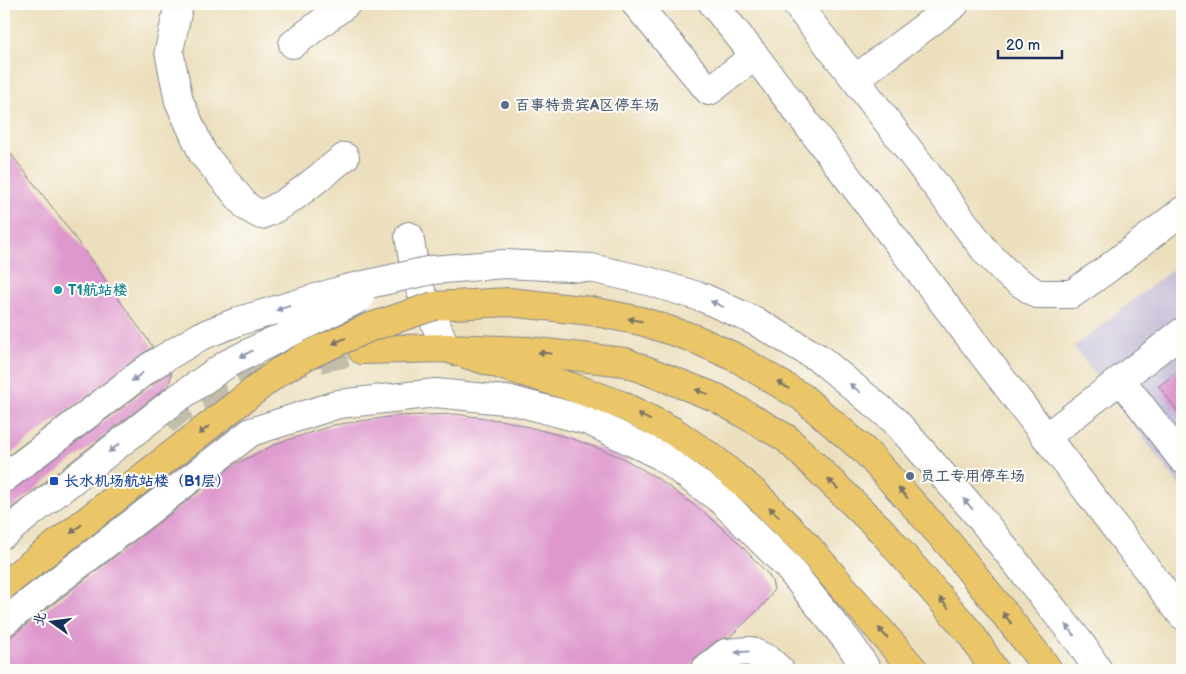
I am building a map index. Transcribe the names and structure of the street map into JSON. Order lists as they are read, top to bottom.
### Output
{
  "places": {
    "other": ["百事特贵宾A区停车场", "T1航站楼", "员工专用停车场"],
    "transit": ["长水机场航站楼（B1层）"]
  },
  "scale_bar": "20 m",
  "north": "left"
}
